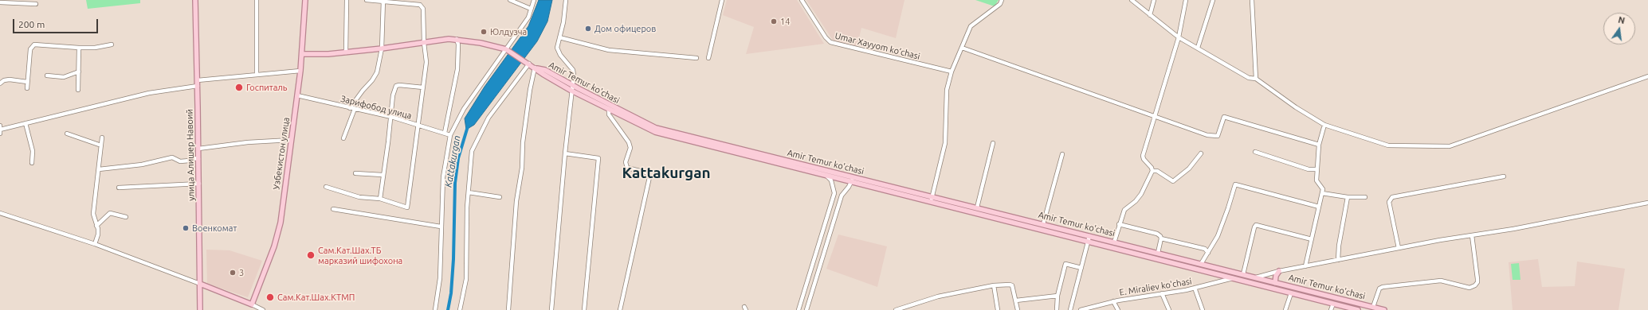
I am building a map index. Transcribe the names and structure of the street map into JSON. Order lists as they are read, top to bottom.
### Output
{
  "streets": {
    "main road": ["Amir Temur ko'chasi", "Узбекистон улица", "улица Алишер Навоий"],
    "street": ["Umar Xayyom ko‘chasi", "Зарифобод улица", "E. Miraliev ko'chasi"]
  },
  "crossings": [
    ["Amir Temur ko'chasi", "E. Miraliev ko'chasi"],
    ["Зарифобод улица", "Узбекистон улица"]
  ],
  "districts": ["Kattakurgan"],
  "water": ["Kattakurgan"],
  "places": [
    "14",
    "Дом офицеров",
    "Юлдузча",
    "Госпиталь",
    "Военкомат",
    "Сам.Кат.Шах.ТБ марказий шифохона",
    "3",
    "Сам.Кат.Шах.КТМП"
  ],
  "scale_bar": "200 m",
  "north": "top"
}
